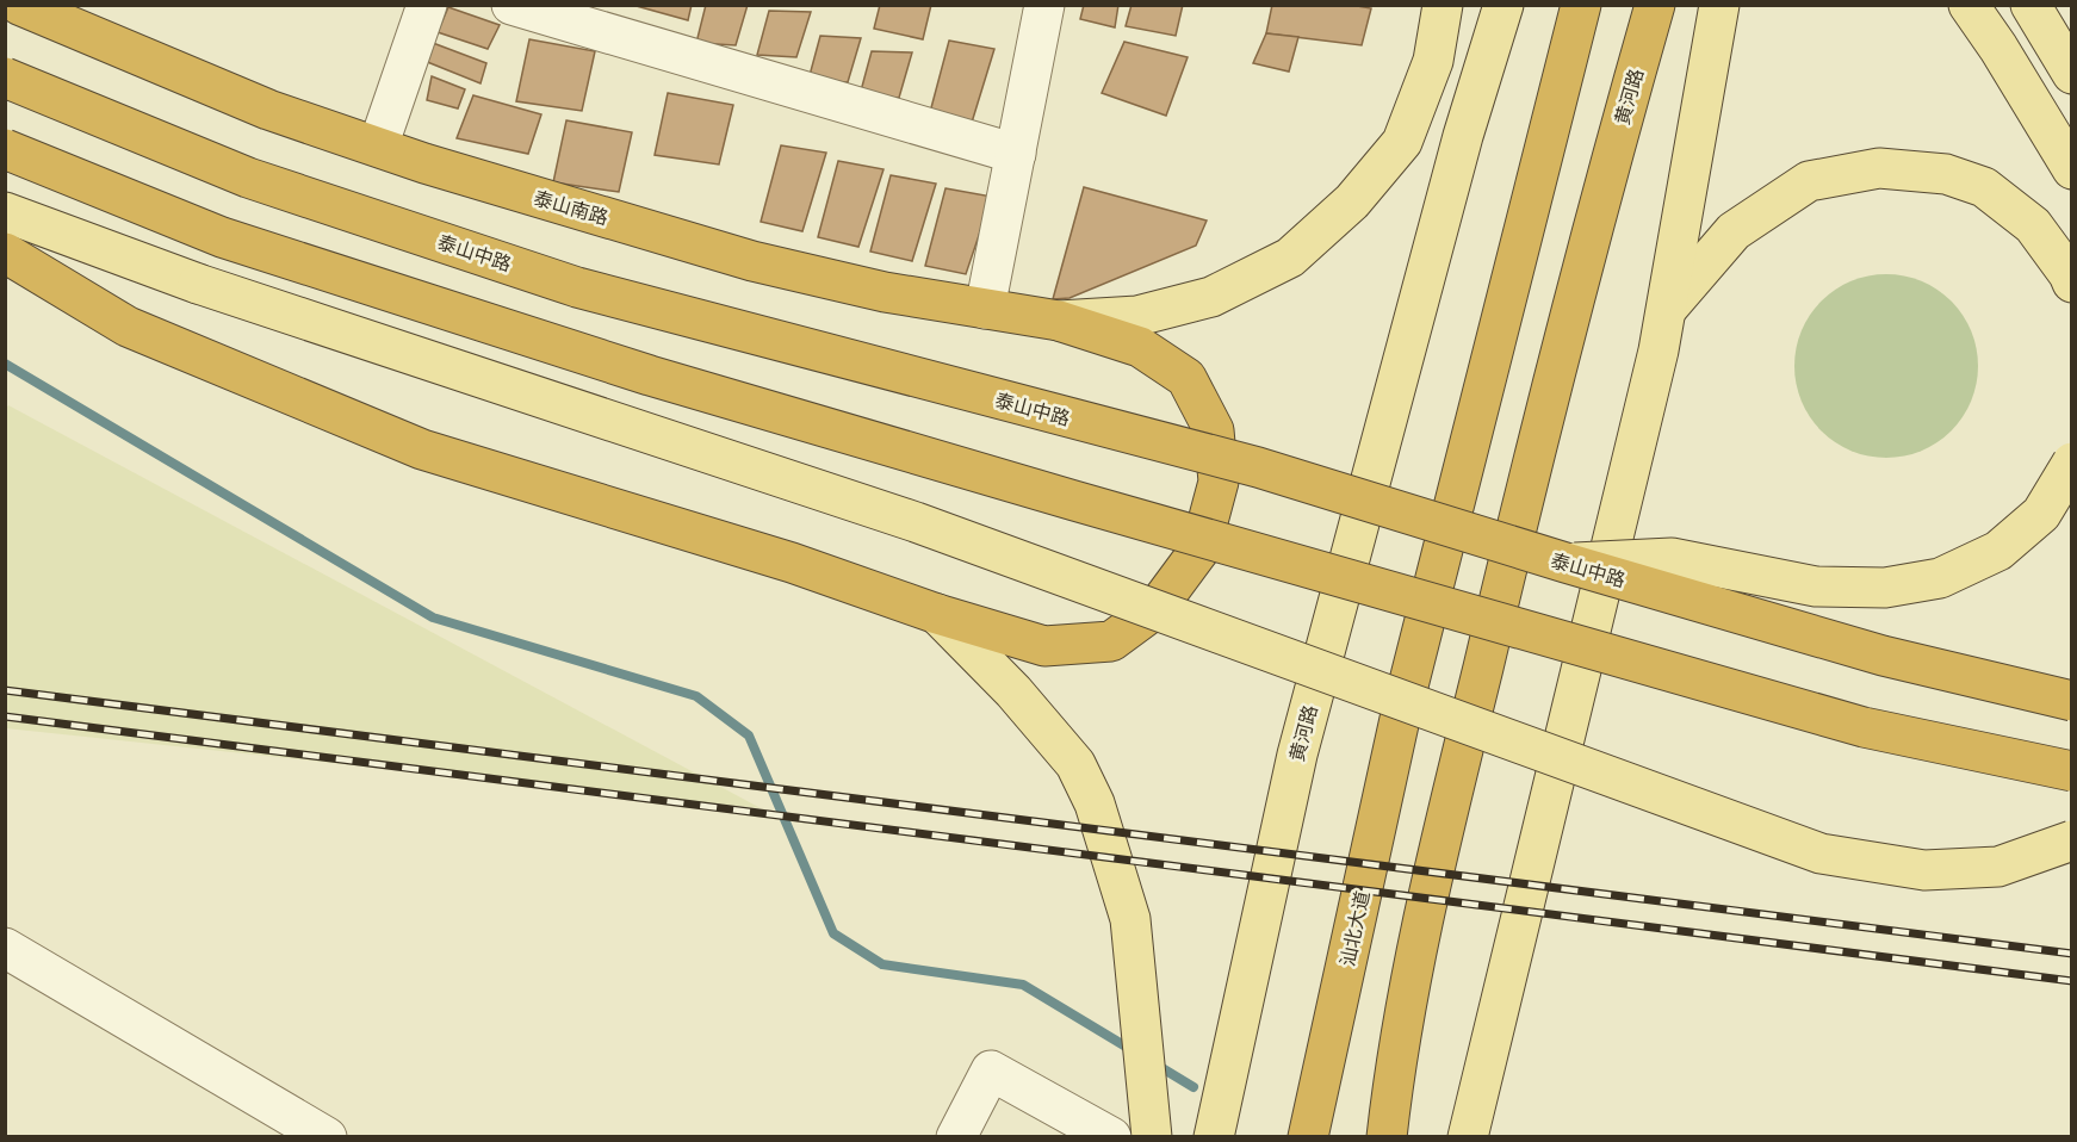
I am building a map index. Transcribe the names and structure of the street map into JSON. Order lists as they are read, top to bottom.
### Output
{
  "streets": {
    "highway": [
      "黄河路",
      "泰山南路",
      "泰山中路",
      "汕北大道"
    ]
  }
}
